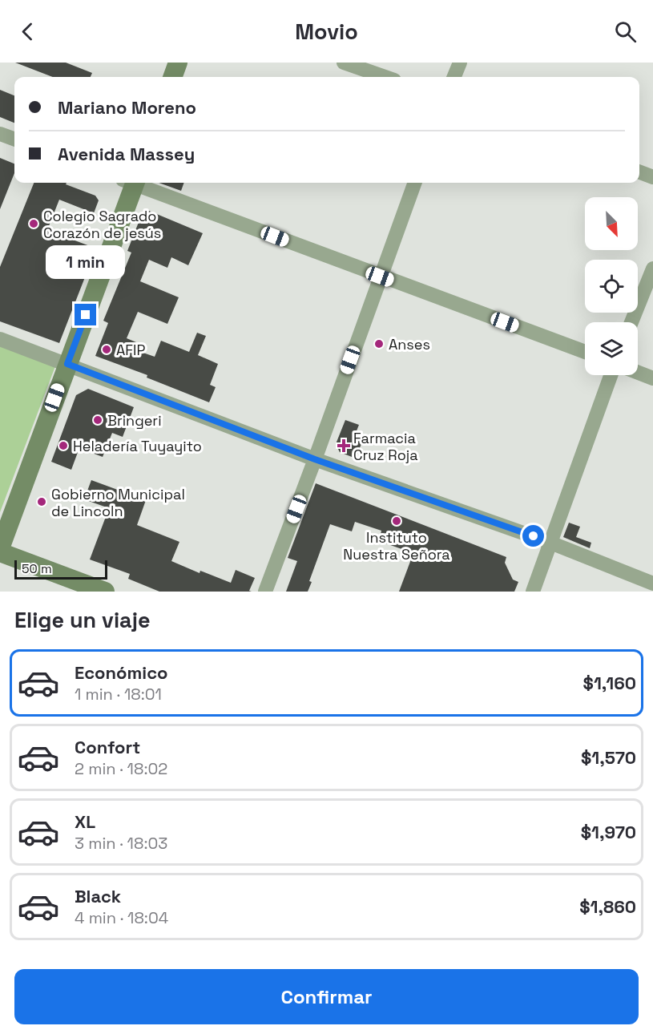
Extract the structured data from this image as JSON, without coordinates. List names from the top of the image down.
{
  "places": {
    "other": [
      "Colegio Sagrado Corazón de jesús",
      "Anses",
      "AFIP",
      "Bringeri",
      "Heladería Tuyayito",
      "Gobierno Municipal de Lincoln",
      "Instituto Nuestra Señora"
    ],
    "health": ["Farmacia Cruz Roja"]
  },
  "scale_bar": "50 m",
  "north": "bottom right",
  "page": {
    "header": "Movio",
    "banner": ["Mariano Moreno", "Avenida Massey"],
    "bubble": "1 min",
    "scale": "50 m",
    "heading": "Elige un viaje",
    "list": [
      {
        "name": "Económico",
        "note": "1 min · 18:01",
        "value": "$1,160"
      },
      {
        "name": "Confort",
        "note": "2 min · 18:02",
        "value": "$1,570"
      },
      {
        "name": "XL",
        "note": "3 min · 18:03",
        "value": "$1,970"
      },
      {
        "name": "Black",
        "note": "4 min · 18:04",
        "value": "$1,860"
      }
    ],
    "buttons": "Confirmar"
  }
}
